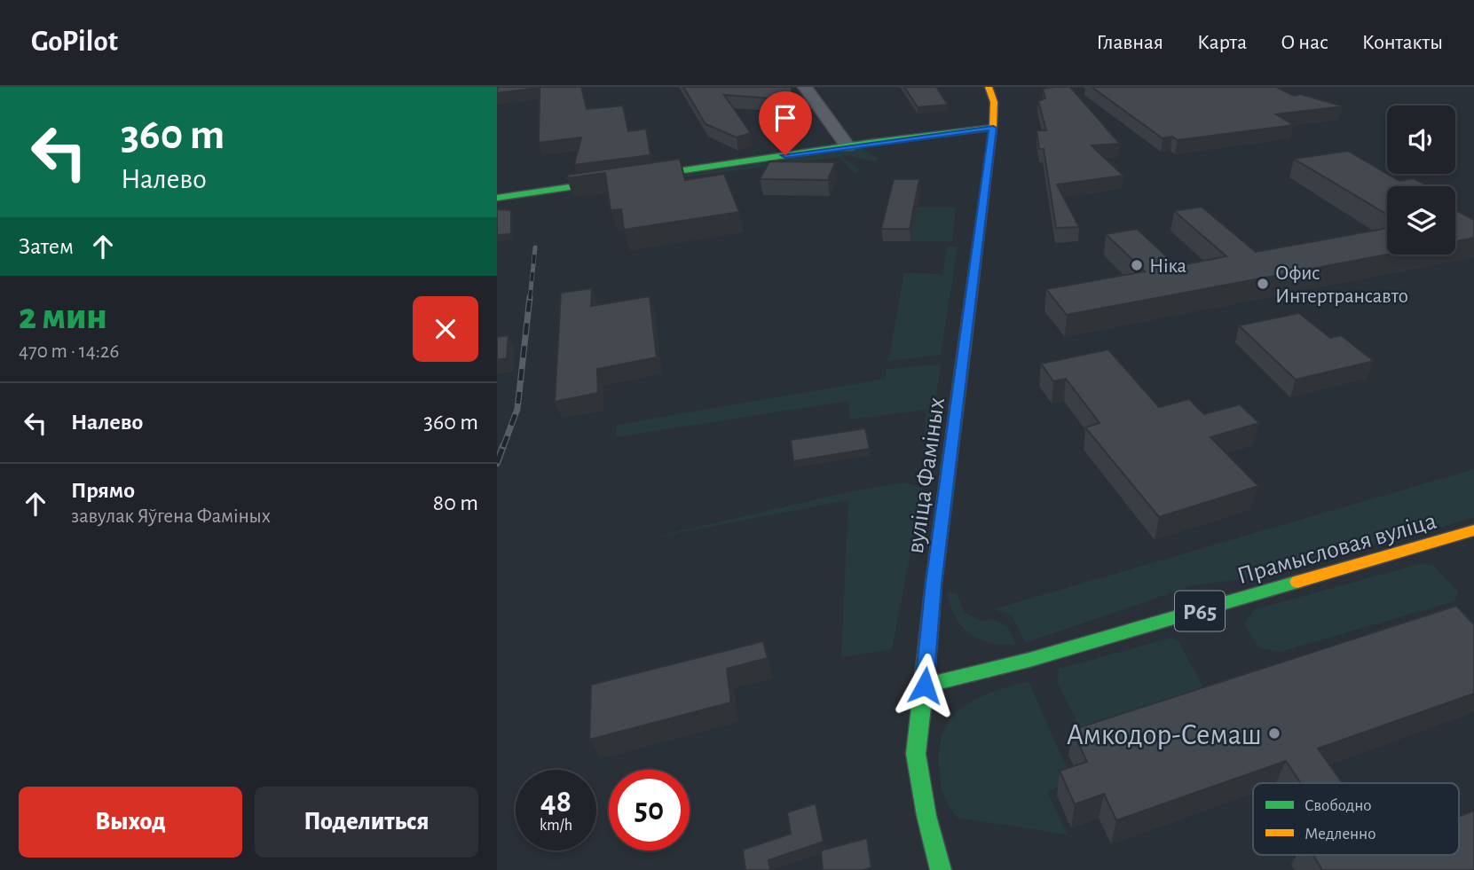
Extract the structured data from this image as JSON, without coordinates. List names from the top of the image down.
{
  "streets": {
    "main road": ["вуліца Фаміных", "Прамысловая вуліца", "Р65"]
  },
  "crossings": [
    ["вуліца Фаміных", "Прамысловая вуліца"]
  ],
  "places": ["Ніка", "Офис Интертрансавто", "Амкодор-Семаш"],
  "legend": ["Свободно", "Медленно"],
  "page": {
    "header": "GoPilot",
    "nav": [
      "Главная",
      "Карта",
      "О нас",
      "Контакты"
    ],
    "turn": ["360 m", "Налево"],
    "then": "Затем",
    "heading": ["2 мин", "470 m · 14:26"],
    "list": [
      {
        "name": "Налево",
        "value": "360 m"
      },
      {
        "name": "Прямо",
        "note": "завулак Яўгена Фаміных",
        "value": "80 m"
      }
    ],
    "speed": "48 km/h",
    "limit": "50",
    "buttons": ["Выход", "Поделиться"]
  }
}
